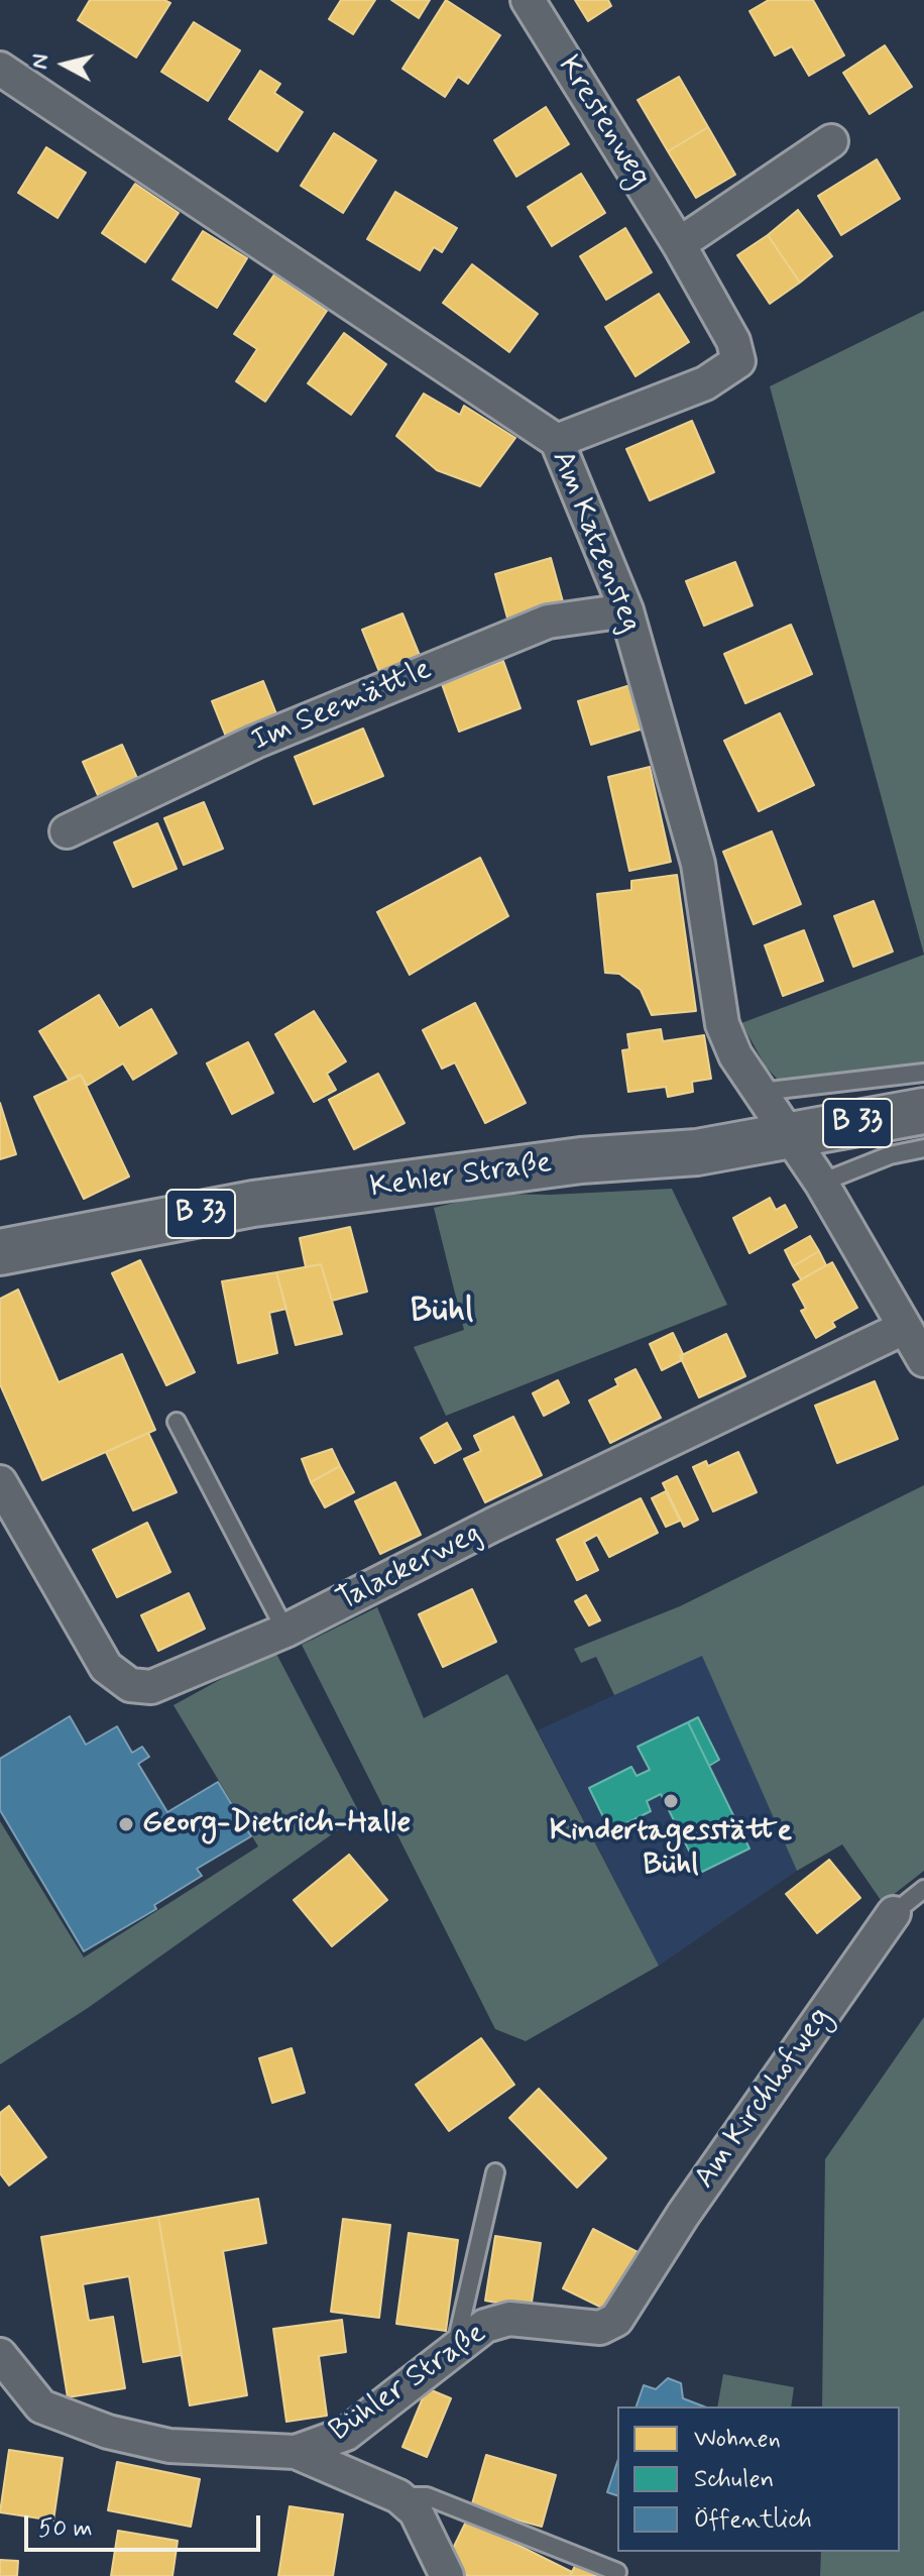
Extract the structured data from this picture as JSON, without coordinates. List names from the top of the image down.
{
  "streets": {
    "main road": ["B 33", "Kehler Straße"],
    "street": [
      "Krestenweg",
      "Am Katzensteg",
      "Im Seemättle",
      "Talackerweg",
      "Am Kirchhofweg",
      "Bühler Straße"
    ]
  },
  "crossings": [
    ["Krestenweg", "Am Katzensteg"],
    ["Am Katzensteg", "Im Seemättle"],
    ["Am Katzensteg", "Kehler Straße"],
    ["Am Kirchhofweg", "Bühler Straße"]
  ],
  "districts": ["Bühl"],
  "places": ["Kindertagesstätte Bühl", "Georg-Dietrich-Halle"],
  "legend": ["Wohnen", "Schulen", "Öffentlich"],
  "scale_bar": "50 m",
  "north": "left"
}
